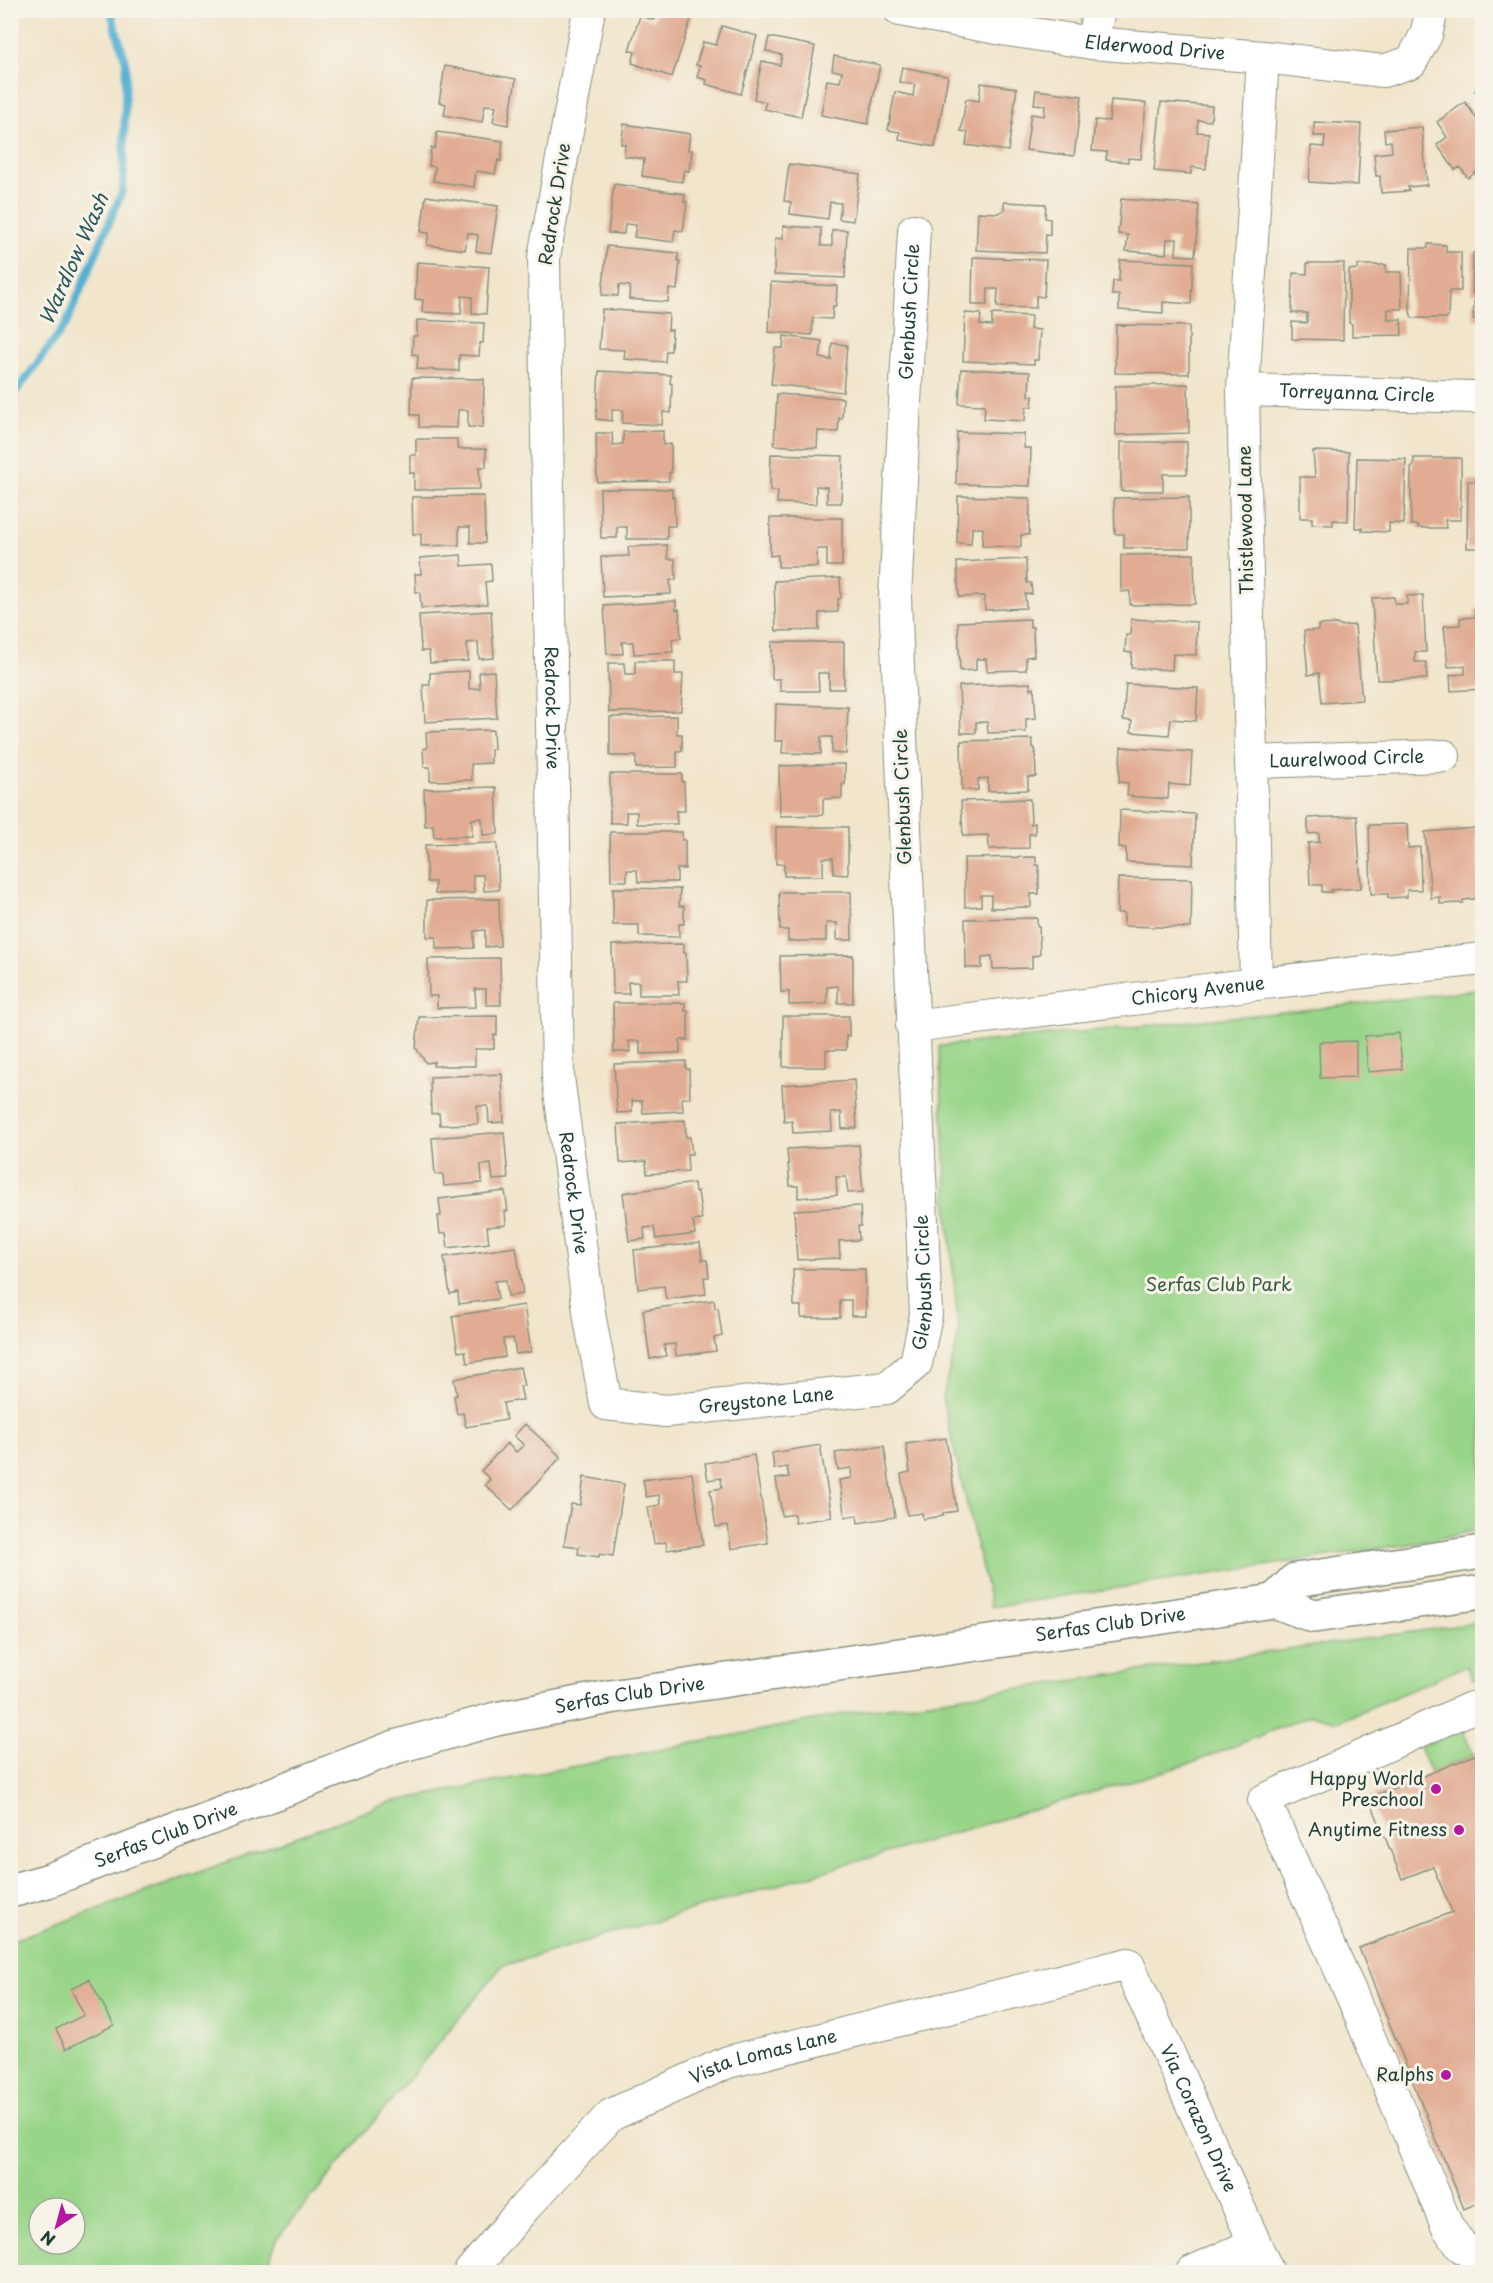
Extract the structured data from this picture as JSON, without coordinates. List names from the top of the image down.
{
  "streets": {
    "main road": ["Serfas Club Drive"],
    "street": [
      "Elderwood Drive",
      "Redrock Drive",
      "Glenbush Circle",
      "Torreyanna Circle",
      "Thistlewood Lane",
      "Laurelwood Circle",
      "Chicory Avenue",
      "Greystone Lane",
      "Vista Lomas Lane",
      "Via Corazon Drive"
    ]
  },
  "crossings": [
    ["Elderwood Drive", "Thistlewood Lane"],
    ["Redrock Drive", "Greystone Lane"],
    ["Glenbush Circle", "Chicory Avenue"],
    ["Glenbush Circle", "Greystone Lane"],
    ["Torreyanna Circle", "Thistlewood Lane"],
    ["Thistlewood Lane", "Laurelwood Circle"],
    ["Thistlewood Lane", "Chicory Avenue"],
    ["Vista Lomas Lane", "Via Corazon Drive"]
  ],
  "water": ["Wardlow Wash"],
  "parks": ["Serfas Club Park"],
  "places": ["Happy World Preschool", "Anytime Fitness", "Ralphs"],
  "north": "bottom left"
}
